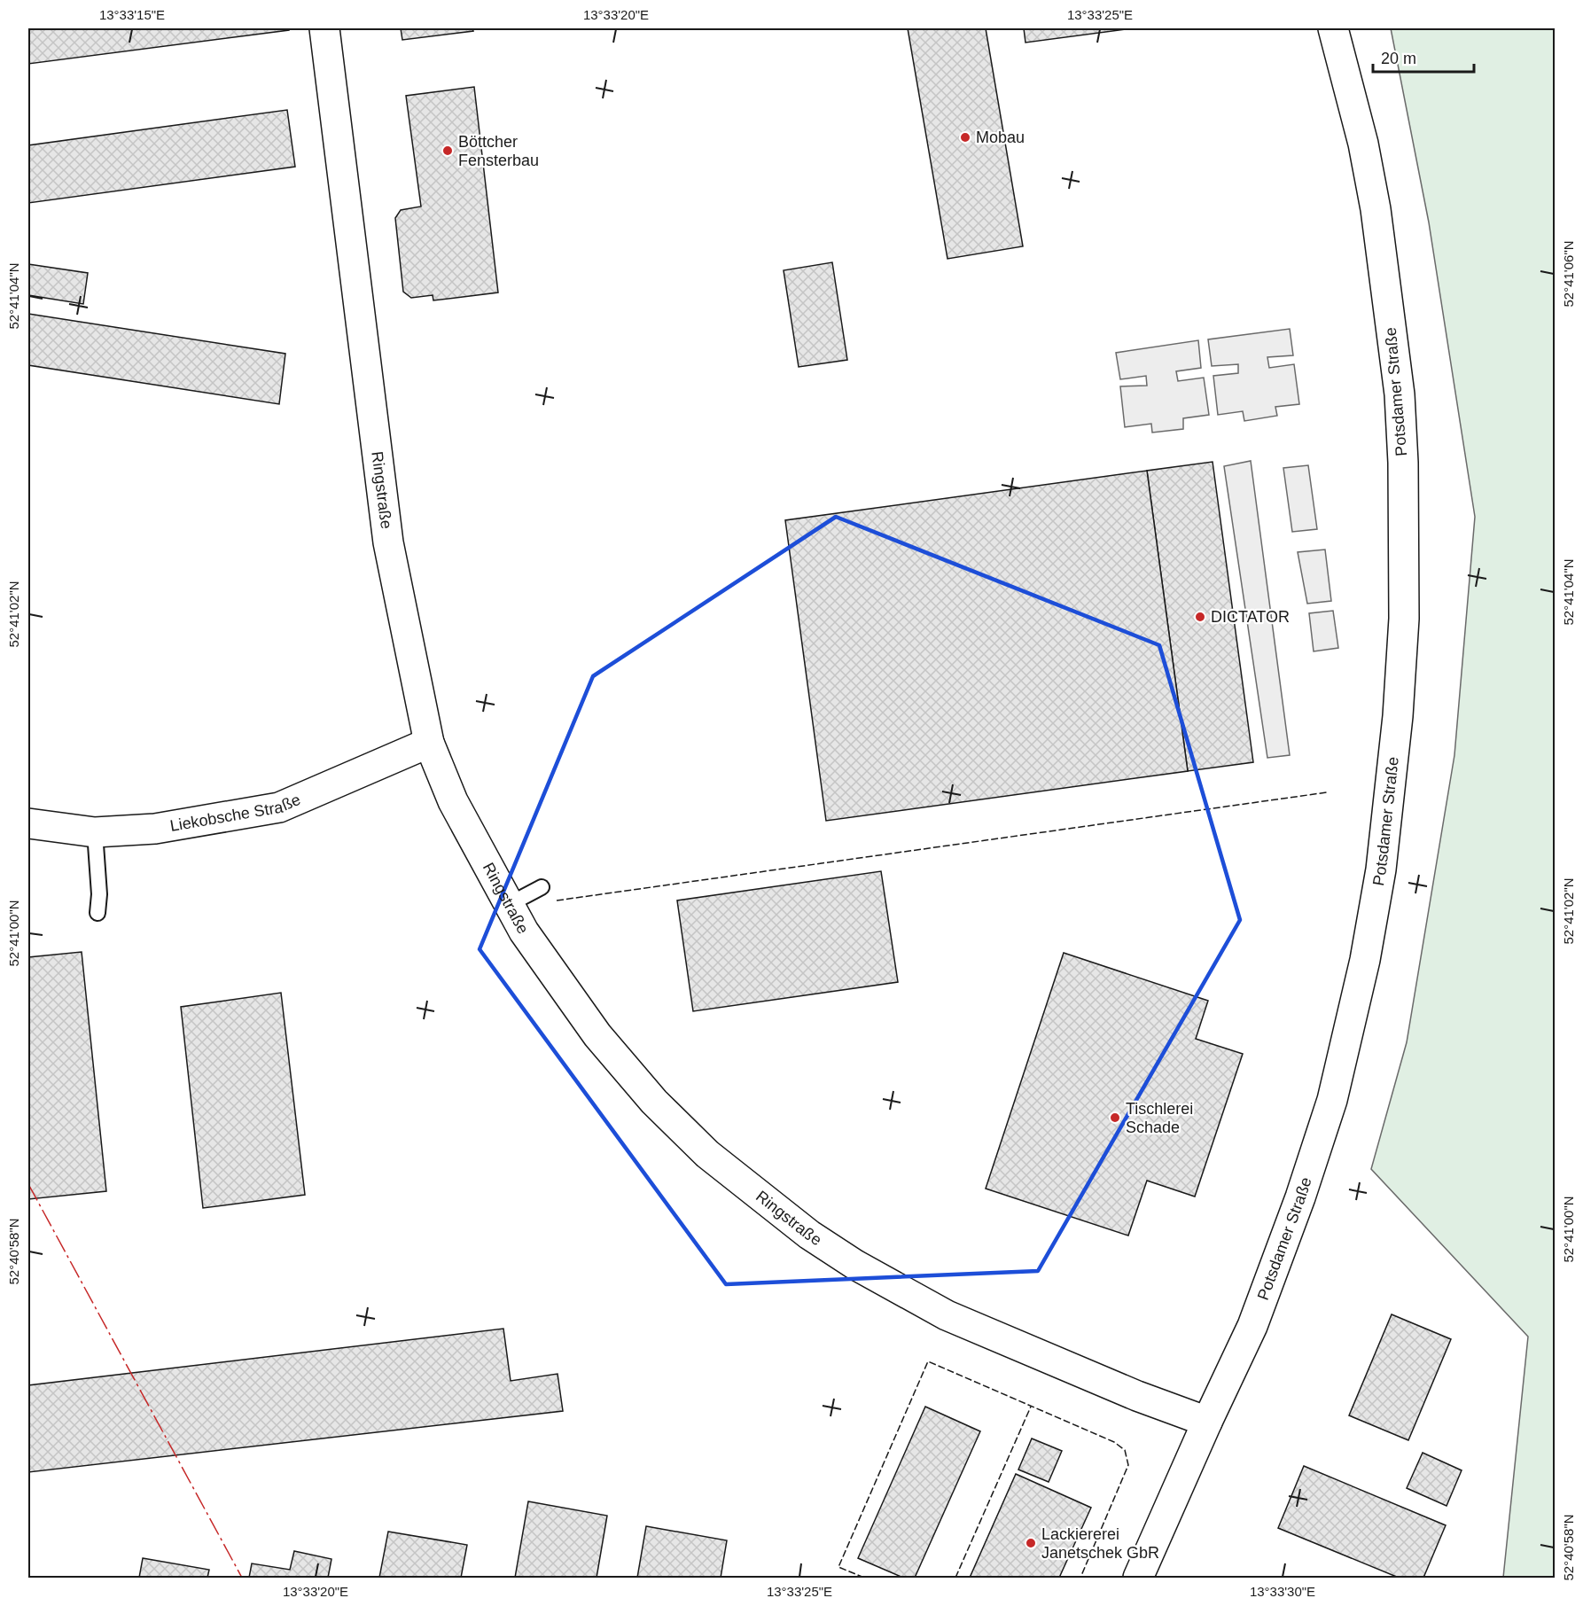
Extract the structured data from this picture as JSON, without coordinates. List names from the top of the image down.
{
  "streets": {
    "street": ["Potsdamer Straße", "Ringstraße", "Liekobsche Straße"]
  },
  "crossings": [
    ["Potsdamer Straße", "Ringstraße"],
    ["Ringstraße", "Liekobsche Straße"]
  ],
  "places": [
    "Mobau",
    "Böttcher Fensterbau",
    "DICTATOR",
    "Tischlerei Schade",
    "Lackiererei Janetschek GbR"
  ],
  "scale_bar": "20 m",
  "coordinates": [
    "13°33'15\"E",
    "13°33'20\"E",
    "13°33'25\"E",
    "52°41'06\"N",
    "52°41'04\"N",
    "52°41'02\"N",
    "52°41'00\"N",
    "52°40'58\"N",
    "13°33'30\"E"
  ]
}
